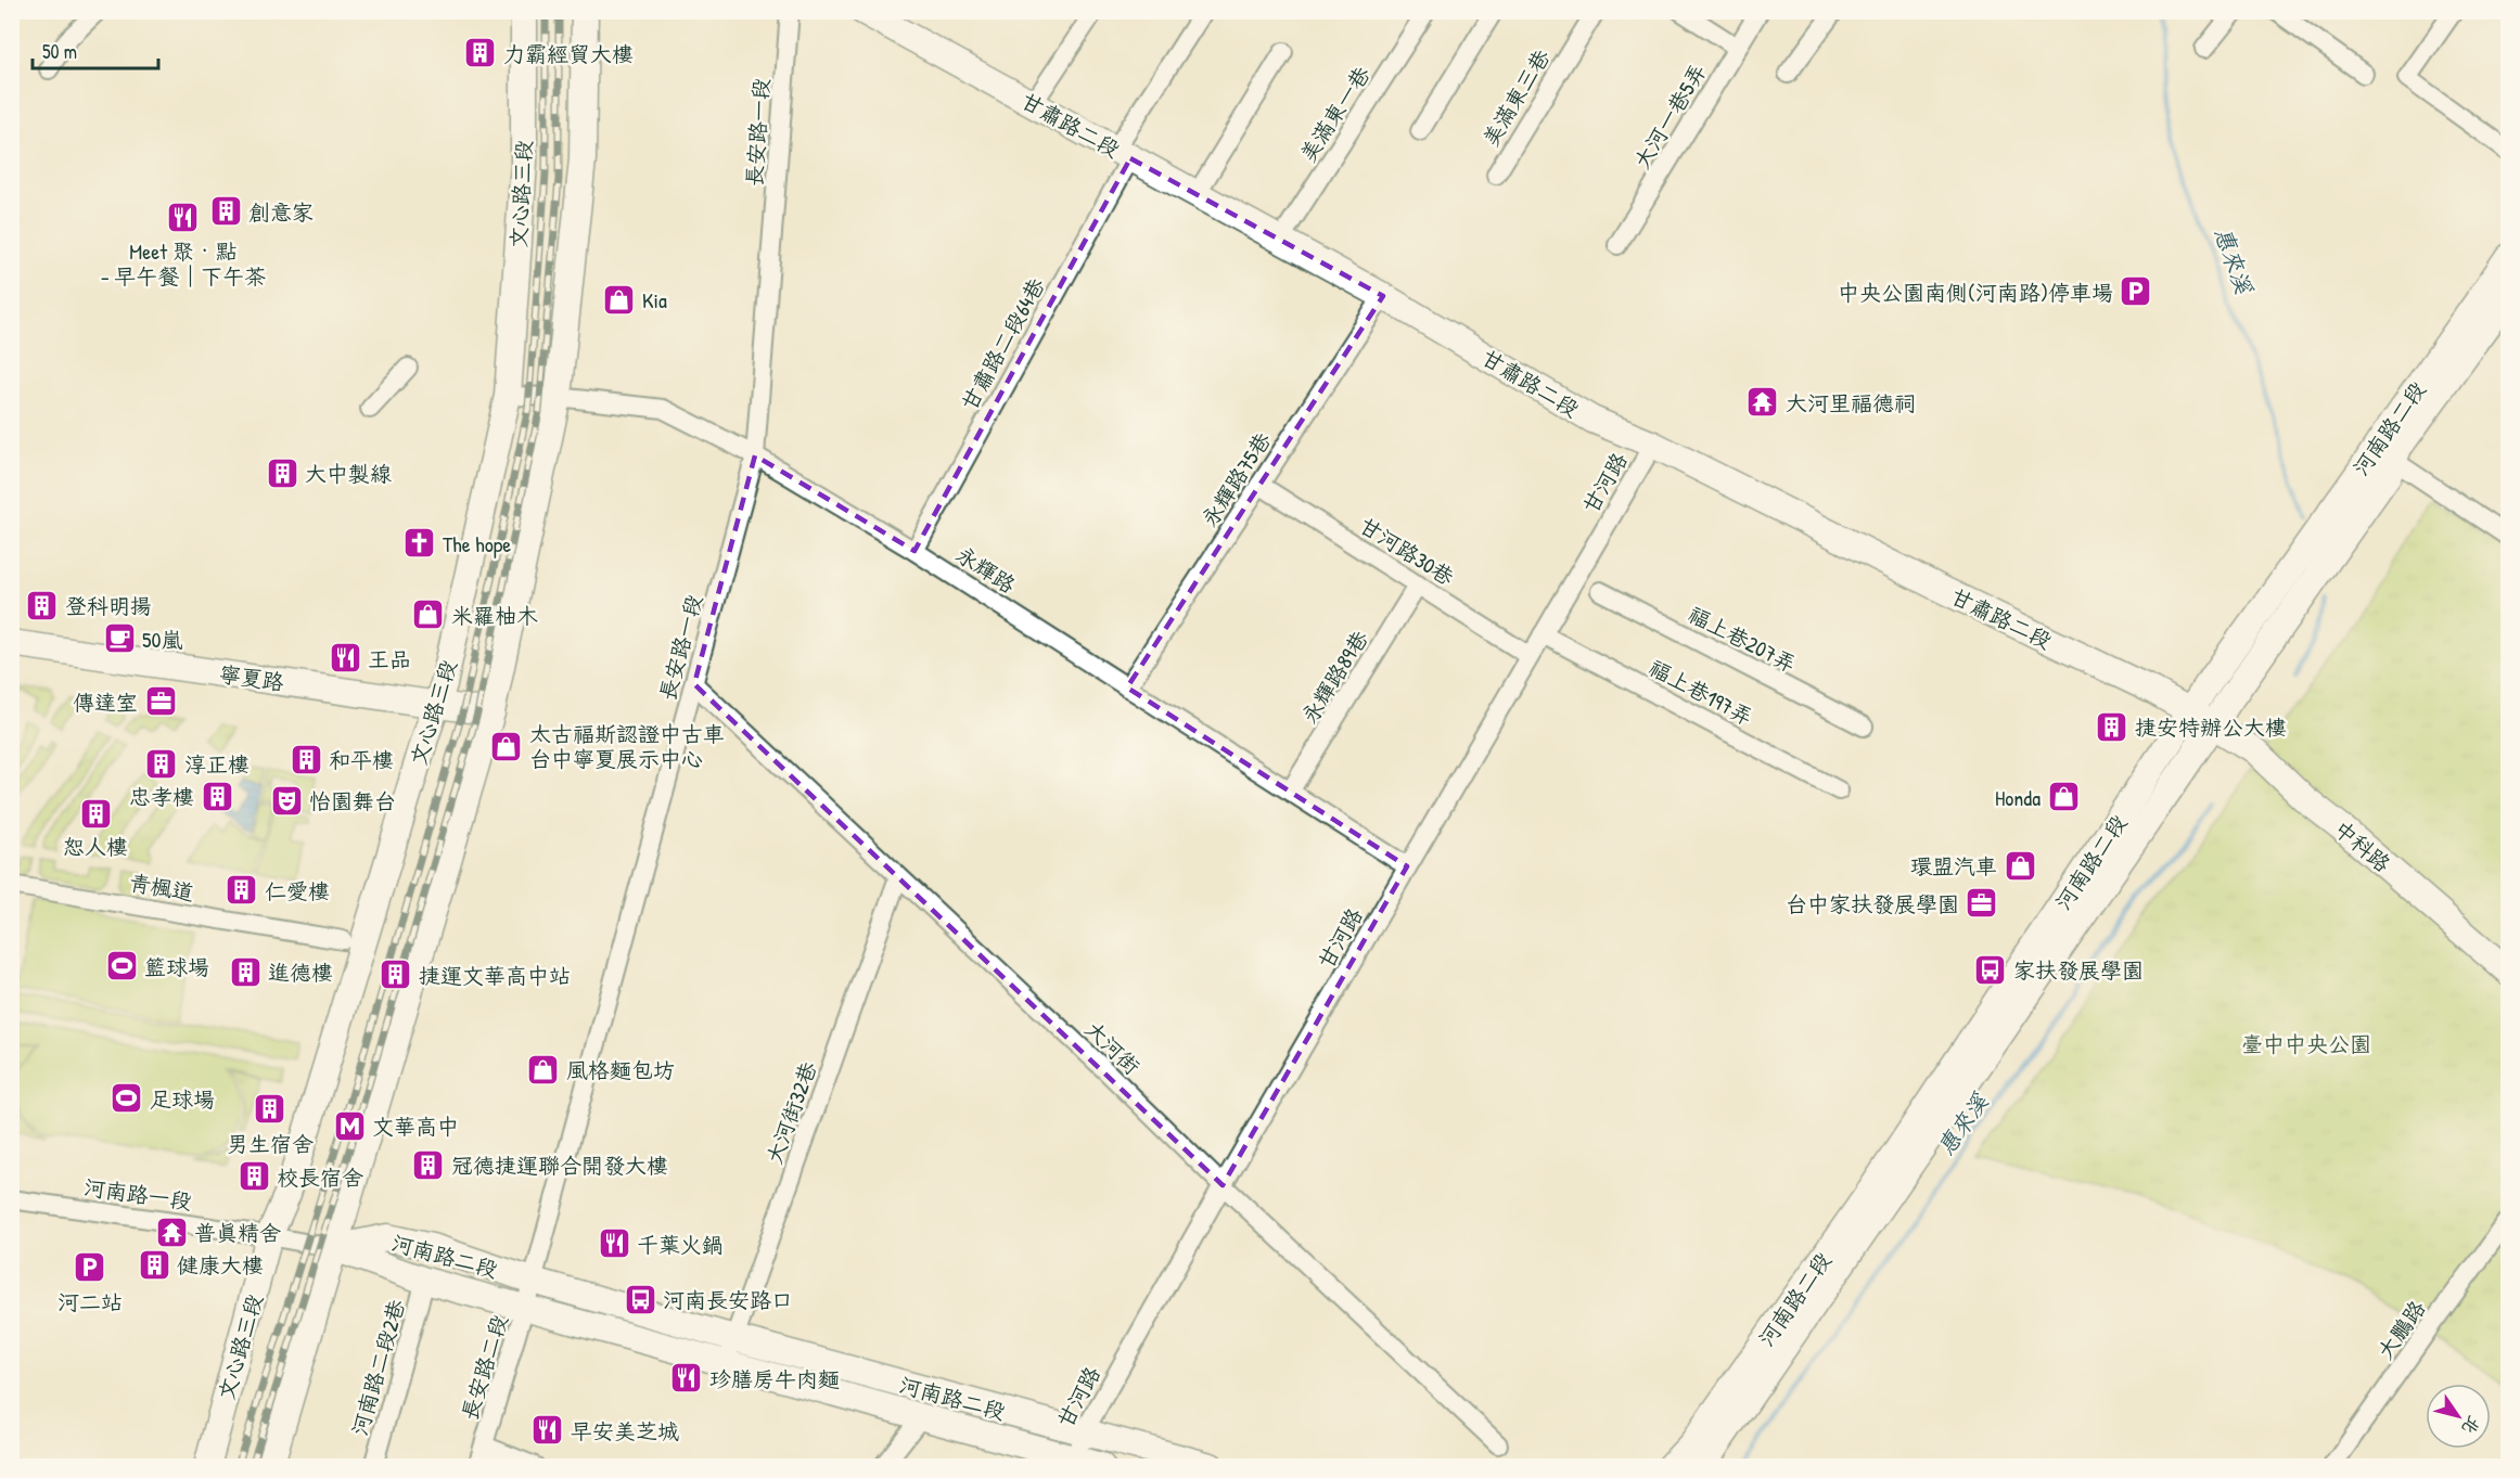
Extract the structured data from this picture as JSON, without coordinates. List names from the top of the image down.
{
  "streets": {
    "street": [
      "美滿東三巷",
      "美滿東一巷",
      "大河一巷5弄",
      "甘肅路二段",
      "長安路一段",
      "文心路三段",
      "甘肅路二段64巷",
      "河南路二段",
      "永輝路75巷",
      "甘河路",
      "甘河路30巷",
      "永輝路",
      "福上巷207弄",
      "永輝路89巷",
      "寧夏路",
      "福上巷197弄",
      "中科路",
      "青楓道",
      "大河街",
      "大河街32巷",
      "河南路一段",
      "大鵬路",
      "河南路二段2巷",
      "長安路二段"
    ]
  },
  "crossings": [
    ["美滿東一巷", "甘肅路二段"],
    ["甘肅路二段", "甘肅路二段64巷"],
    ["甘肅路二段", "河南路二段"],
    ["甘肅路二段", "永輝路75巷"],
    ["甘肅路二段", "甘河路"],
    ["甘肅路二段", "中科路"],
    ["長安路一段", "河南路二段"],
    ["長安路一段", "永輝路"],
    ["長安路一段", "大河街"],
    ["長安路一段", "長安路二段"],
    ["文心路三段", "永輝路"],
    ["文心路三段", "寧夏路"],
    ["文心路三段", "河南路一段"],
    ["甘肅路二段64巷", "永輝路"],
    ["河南路二段", "甘河路"],
    ["河南路二段", "中科路"],
    ["河南路二段", "大河街32巷"],
    ["河南路二段", "河南路一段"],
    ["河南路二段", "河南路二段2巷"],
    ["河南路二段", "長安路二段"],
    ["永輝路75巷", "甘河路30巷"],
    ["永輝路75巷", "永輝路"],
    ["甘河路", "甘河路30巷"],
    ["甘河路", "永輝路"],
    ["甘河路", "福上巷197弄"],
    ["甘河路", "大河街"],
    ["甘河路30巷", "永輝路89巷"],
    ["永輝路", "永輝路89巷"],
    ["大河街", "大河街32巷"]
  ],
  "water": ["惠來溪"],
  "parks": ["臺中中央公園"],
  "places": {
    "building": [
      "力霸經貿大樓",
      "創意家",
      "大中製線",
      "登科明揚",
      "捷安特辦公大樓",
      "和平樓",
      "淳正樓",
      "忠孝樓",
      "恕人樓",
      "仁愛樓",
      "進德樓",
      "捷運文華高中站",
      "男生宿舍",
      "冠德捷運聯合開發大樓",
      "校長宿舍",
      "健康大樓"
    ],
    "restaurant": [
      "Meet 聚‧點 - 早午餐｜下午茶",
      "王品",
      "千葉火鍋",
      "珍膳房牛肉麵",
      "早安美芝城"
    ],
    "parking": ["中央公園南側(河南路)停車場", "河二站"],
    "shop": [
      "Kia",
      "米羅柚木",
      "太古福斯認證中古車 台中寧夏展示中心",
      "Honda",
      "環盟汽車",
      "風格麵包坊"
    ],
    "temple": ["大河里福德祠", "普真精舍"],
    "church": ["The hope"],
    "cafe": ["50嵐"],
    "office": ["傳達室", "台中家扶發展學園"],
    "theatre": ["怡園舞台"],
    "sports": ["籃球場", "足球場"],
    "bus stop": ["家扶發展學園", "河南長安路口"],
    "metro station": ["文華高中"]
  },
  "scale_bar": "50 m",
  "north": "bottom right"
}
